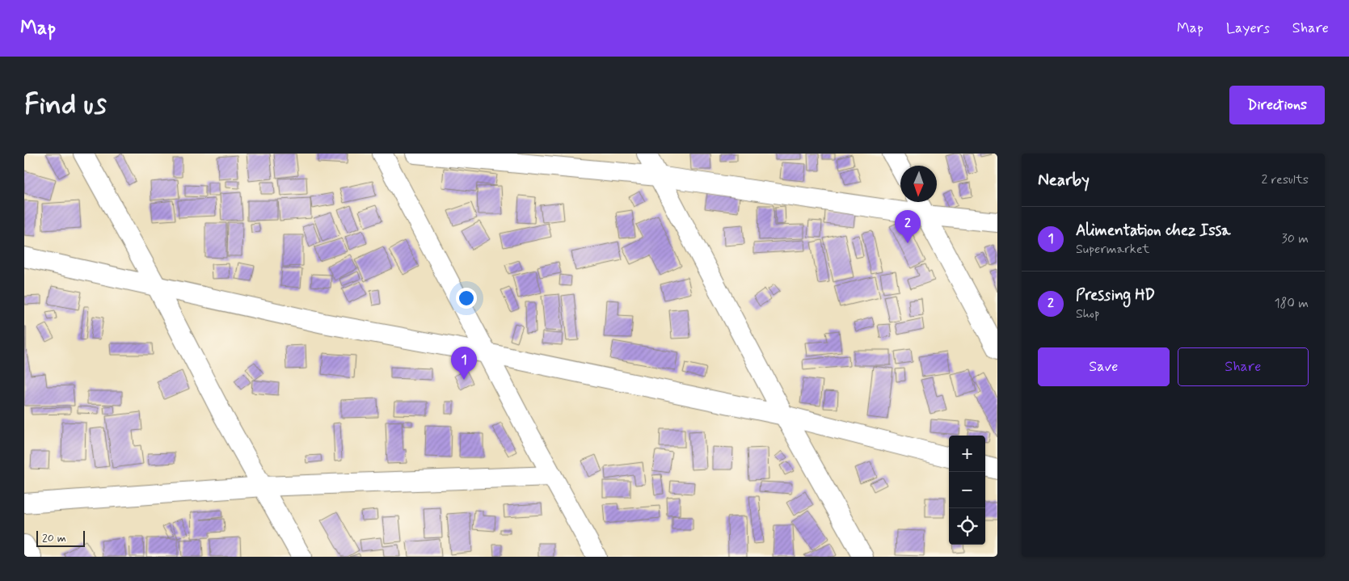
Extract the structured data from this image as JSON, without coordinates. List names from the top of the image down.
{
  "scale_bar": "20 m",
  "north": "bottom",
  "page": {
    "header": "Map",
    "nav": ["Map", "Layers", "Share"],
    "buttons": [
      "Directions",
      ["Save", "Share"]
    ],
    "title": "Find us",
    "heading": ["Nearby", "2 results"],
    "list": [
      {
        "mark": "1",
        "name": "Alimentation chez Issa",
        "note": "Supermarket",
        "value": "30 m"
      },
      {
        "mark": "2",
        "name": "Pressing HD",
        "note": "Shop",
        "value": "180 m"
      }
    ],
    "pins": ["2", "1"],
    "map_buttons": ["+", "−"],
    "scale": "20 m"
  }
}
